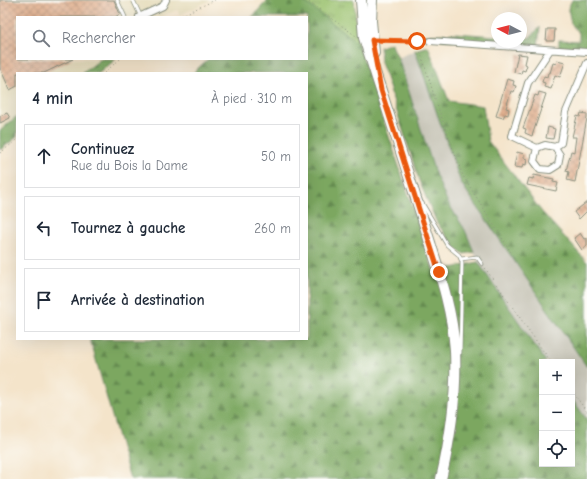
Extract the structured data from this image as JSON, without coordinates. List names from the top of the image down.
{
  "north": "left",
  "page": {
    "search": "Rechercher",
    "heading": ["4 min", "À pied · 310 m"],
    "list": [
      ["Continuez", "Rue du Bois la Dame", "50 m"],
      ["Tournez à gauche", "260 m"],
      "Arrivée à destination"
    ],
    "map_buttons": ["+", "−"]
  }
}
